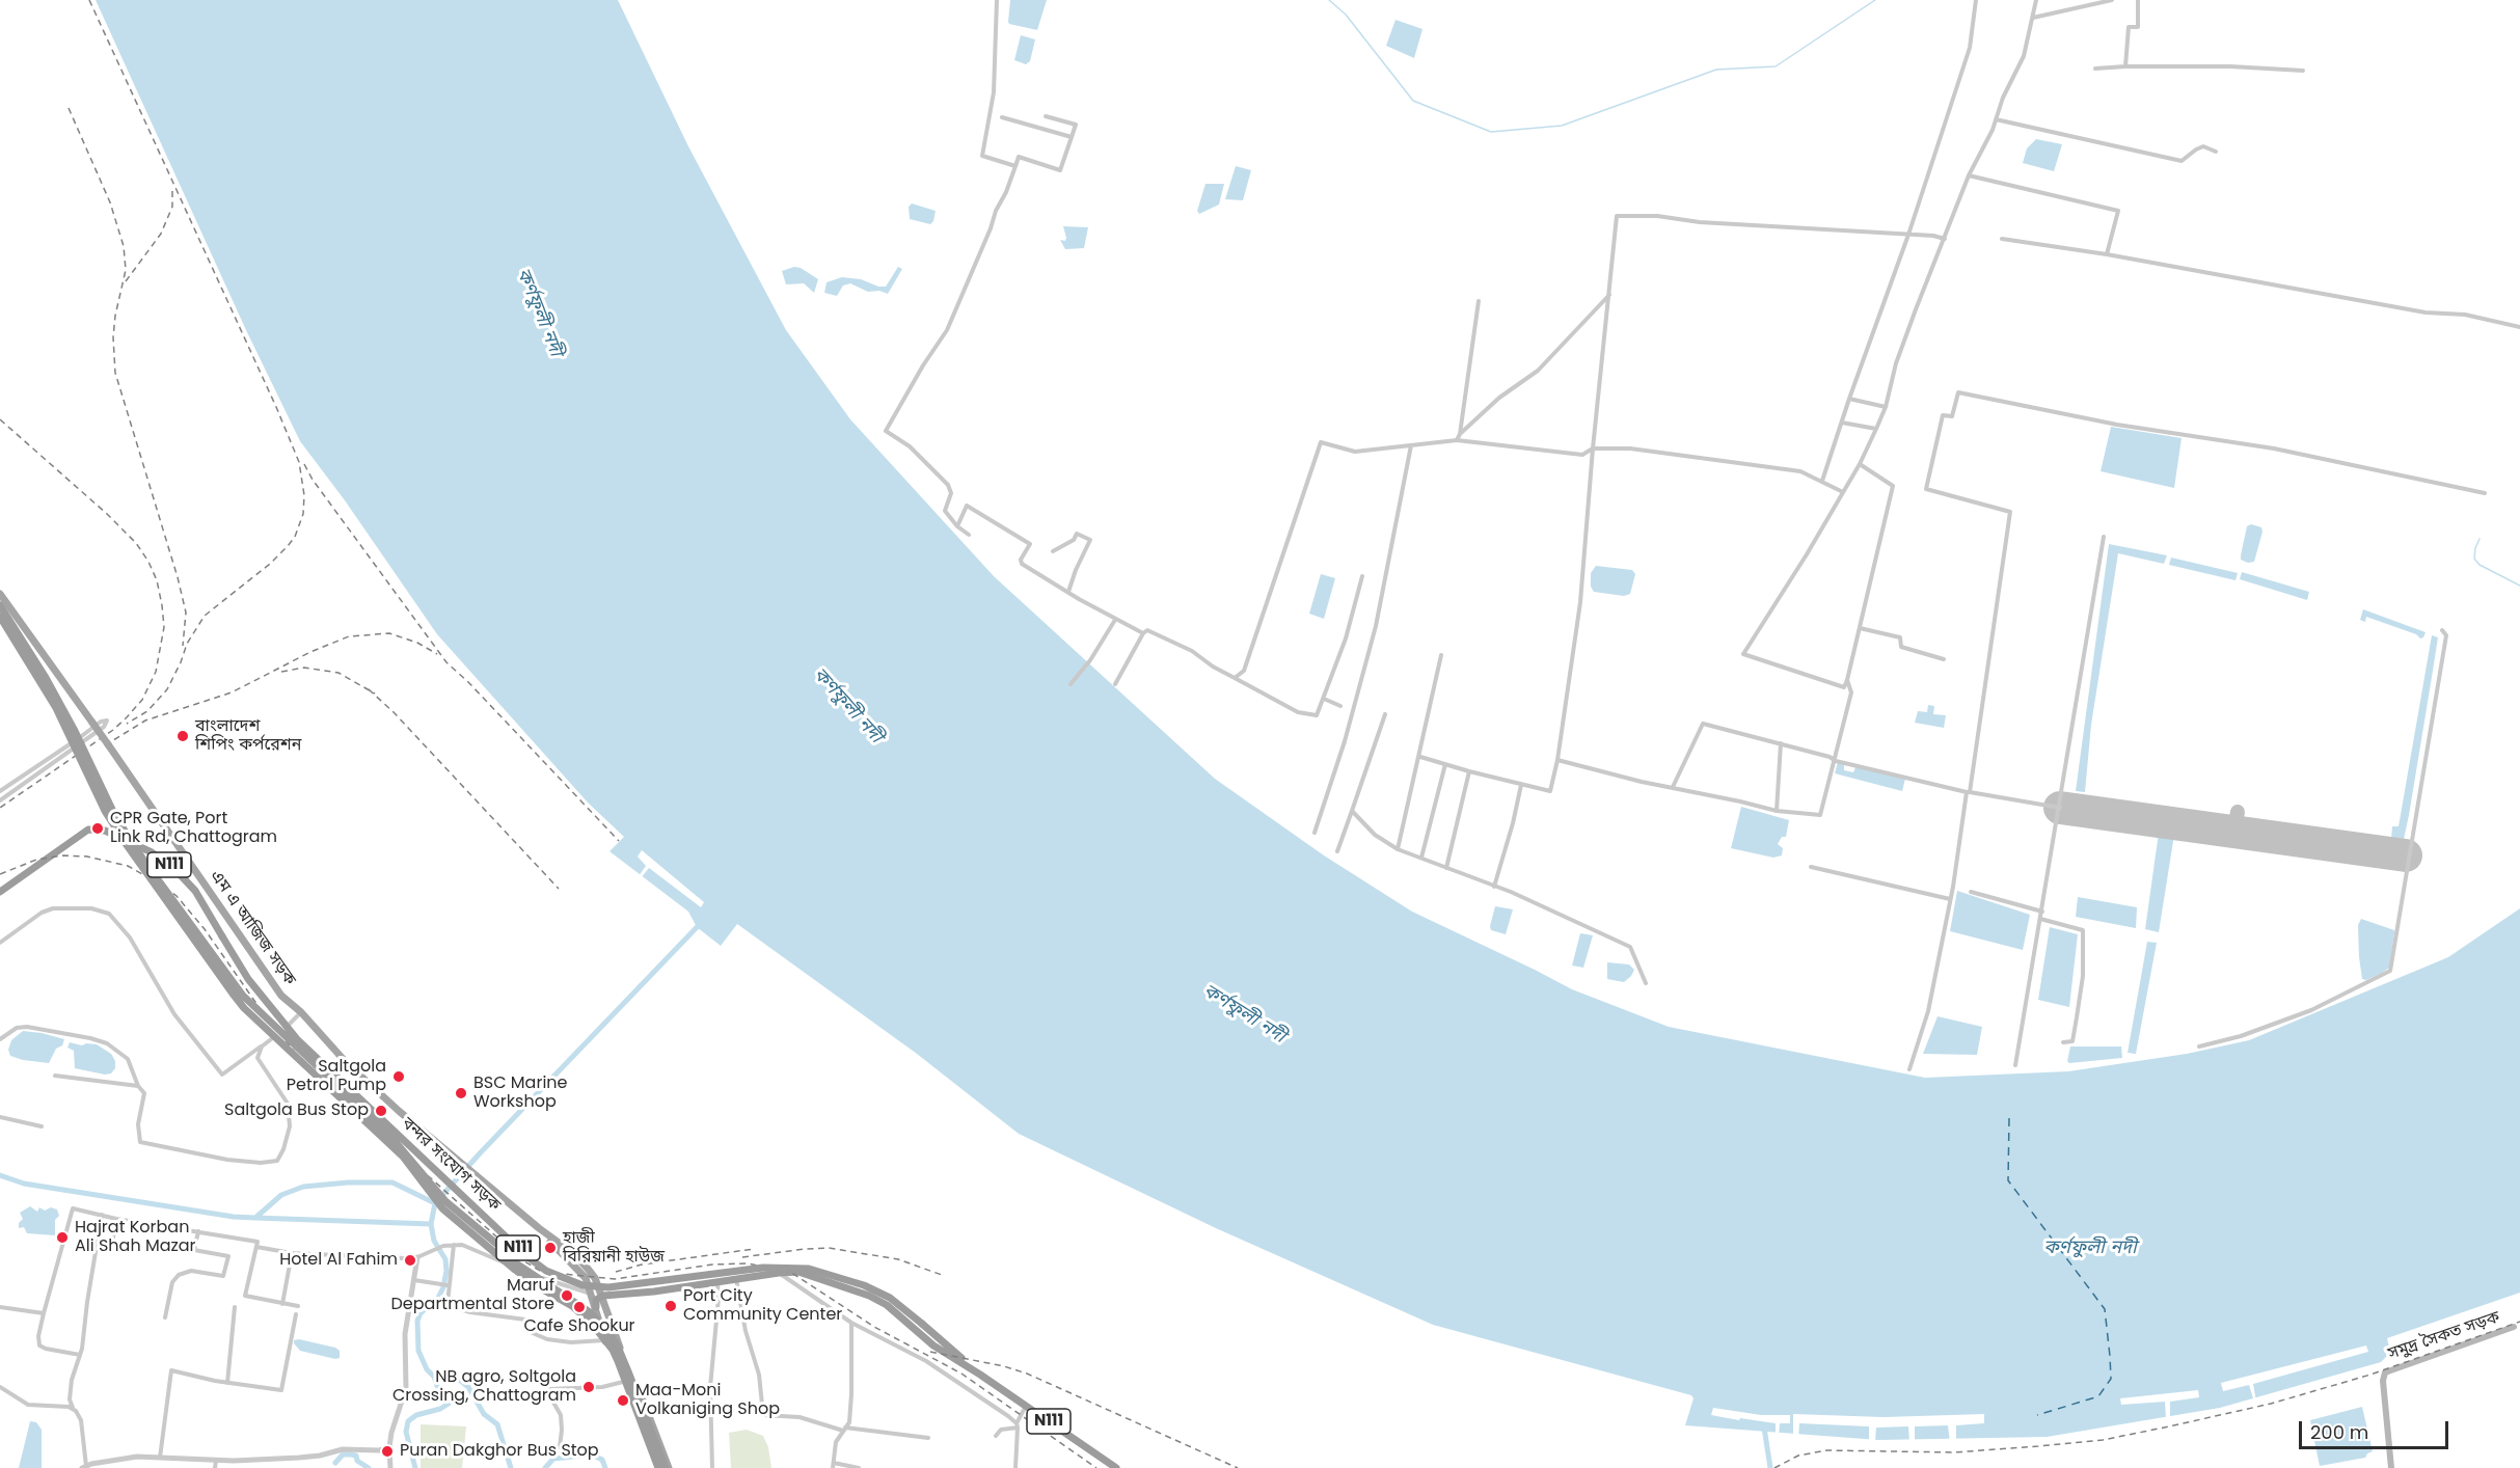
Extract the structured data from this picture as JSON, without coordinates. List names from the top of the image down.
{
  "streets": {
    "highway": ["N111", "বন্দর সংযোগ সড়ক"],
    "main road": ["এম এ আজিজ সড়ক", "সমুদ্র সৈকত সড়ক"]
  },
  "crossings": [
    ["N111", "বন্দর সংযোগ সড়ক"]
  ],
  "water": ["কর্ণফুলী নদী"],
  "places": [
    "বাংলাদেশ শিপিং কর্পরেশন",
    "CPR Gate, Port Link Rd, Chattogram",
    "Saltgola Petrol Pump",
    "BSC Marine Workshop",
    "Saltgola Bus Stop",
    "Hajrat Korban Ali Shah Mazar",
    "হাজী বিরিয়ানী হাউজ",
    "Hotel Al Fahim",
    "Maruf Departmental Store",
    "Port City Community Center",
    "Cafe Shookur",
    "NB agro, Soltgola Crossing, Chattogram",
    "Maa-Moni Volkaniging Shop",
    "Puran Dakghor Bus Stop"
  ],
  "scale_bar": "200 m"
}
